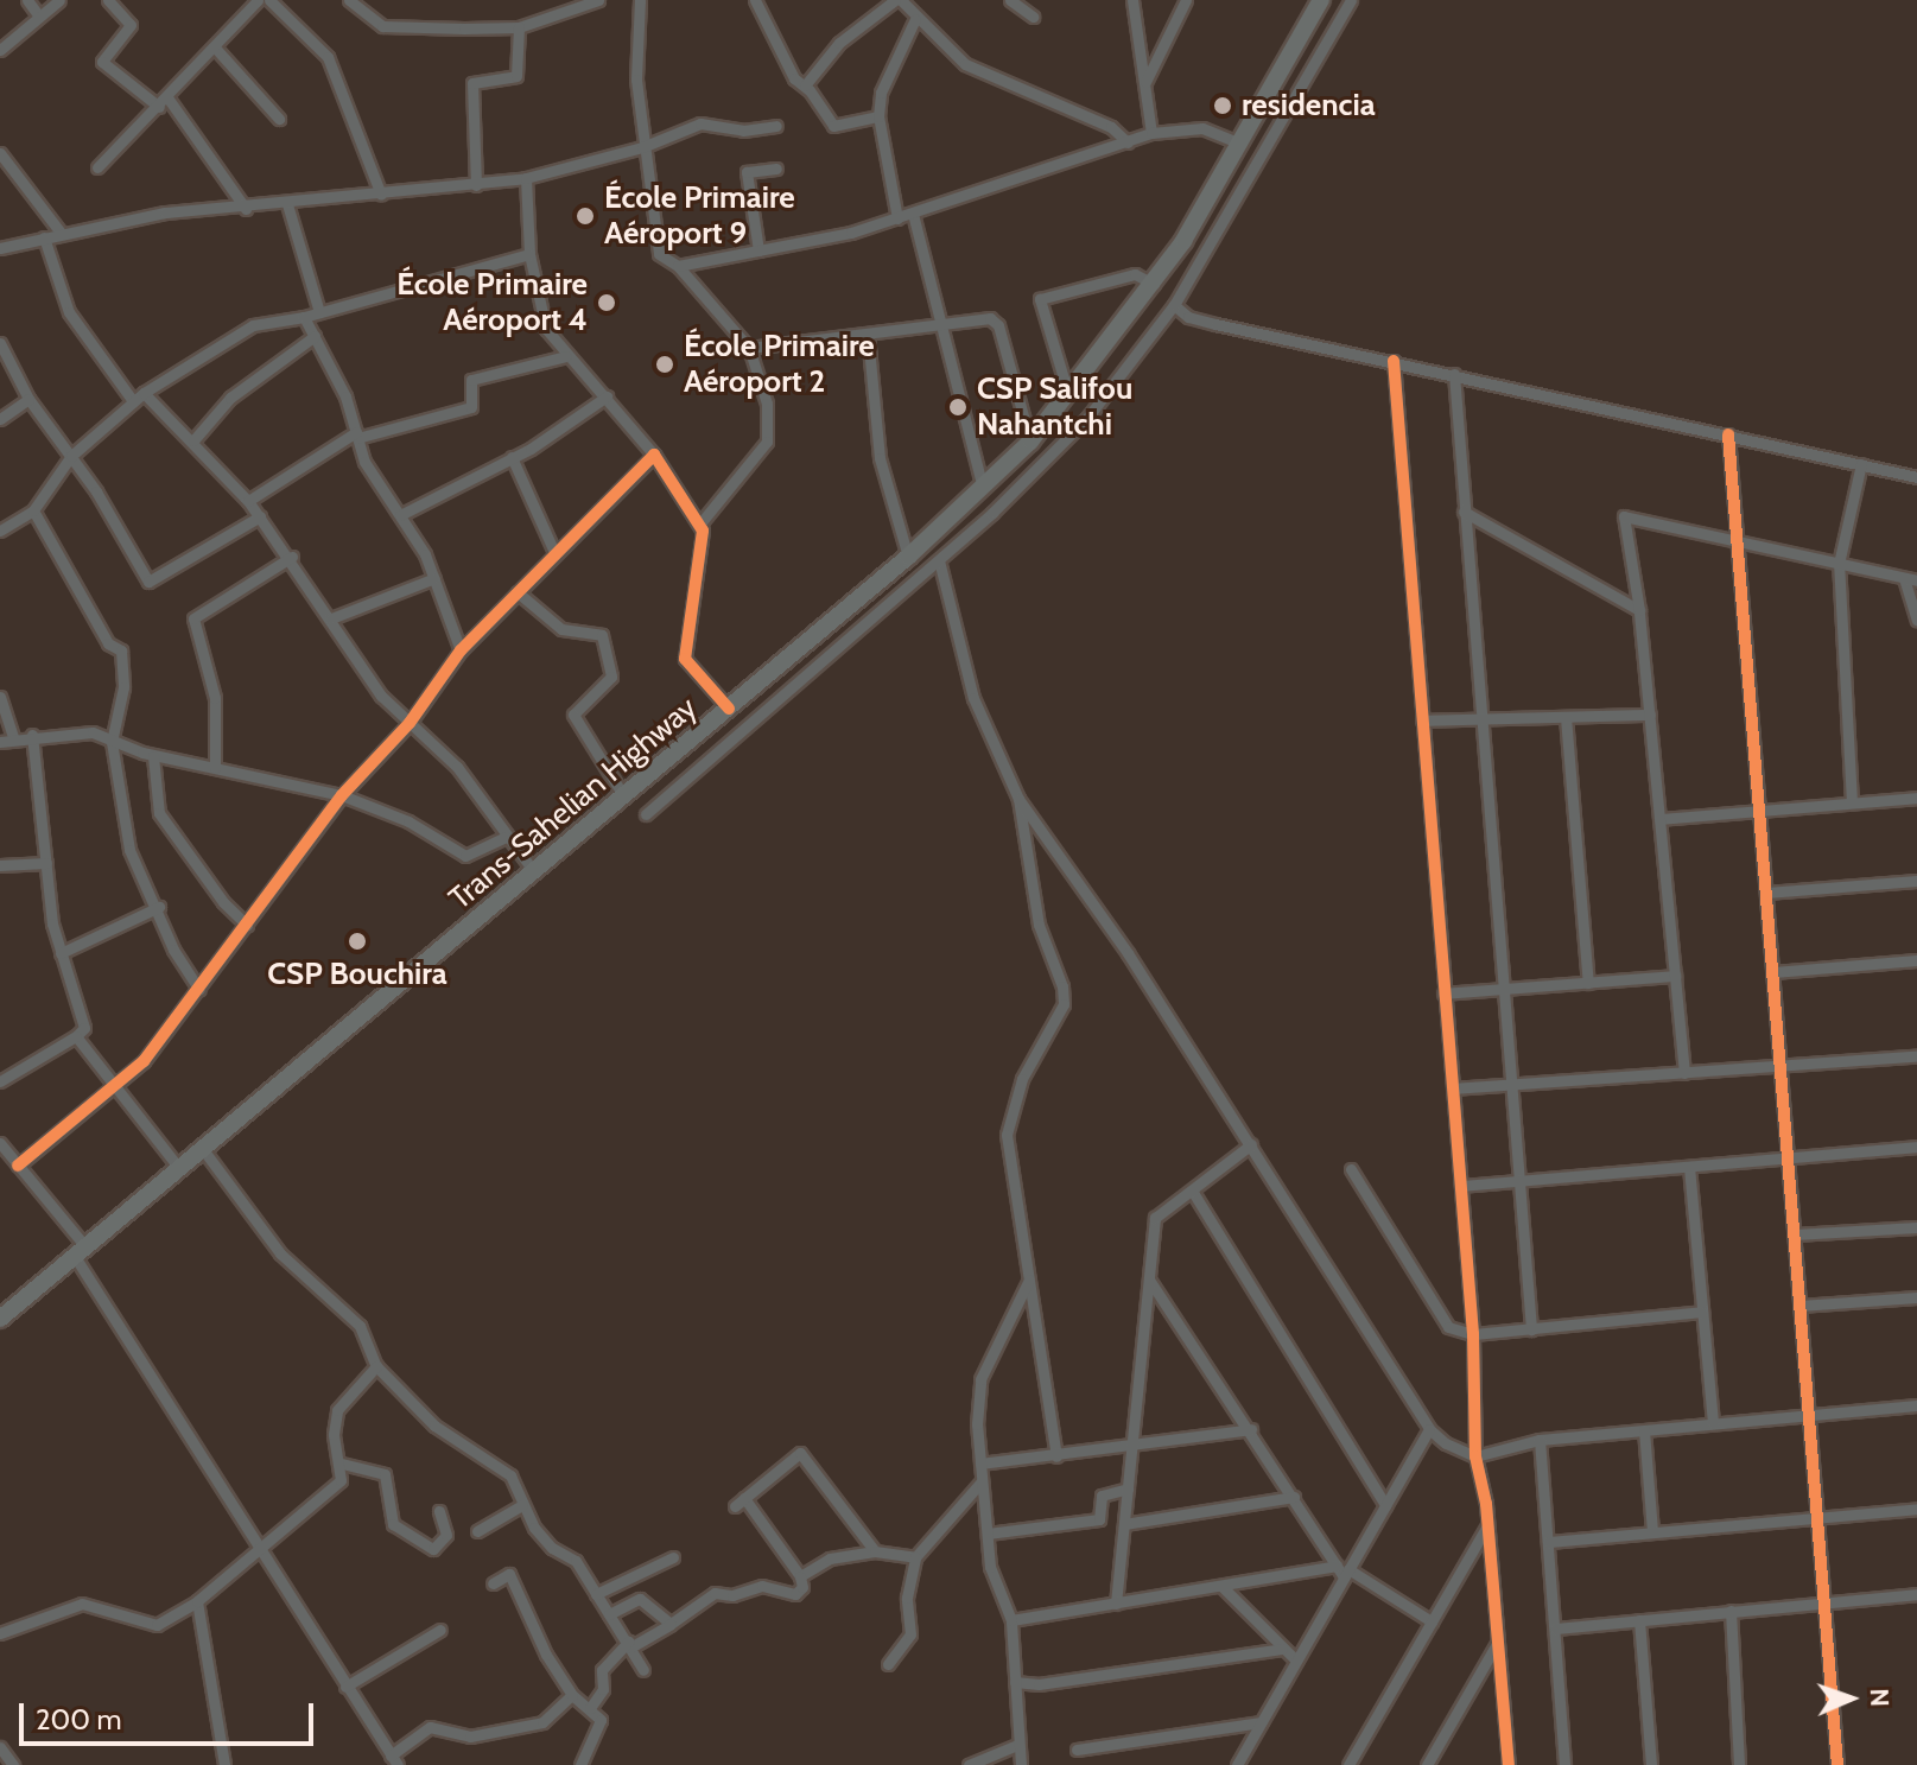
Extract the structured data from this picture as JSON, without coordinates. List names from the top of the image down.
{
  "streets": {
    "highway": ["Trans-Sahelian Highway"]
  },
  "places": [
    "residencia",
    "École Primaire Aéroport 9",
    "École Primaire Aéroport 4",
    "École Primaire Aéroport 2",
    "CSP Salifou Nahantchi",
    "CSP Bouchira"
  ],
  "scale_bar": "200 m",
  "north": "right"
}
